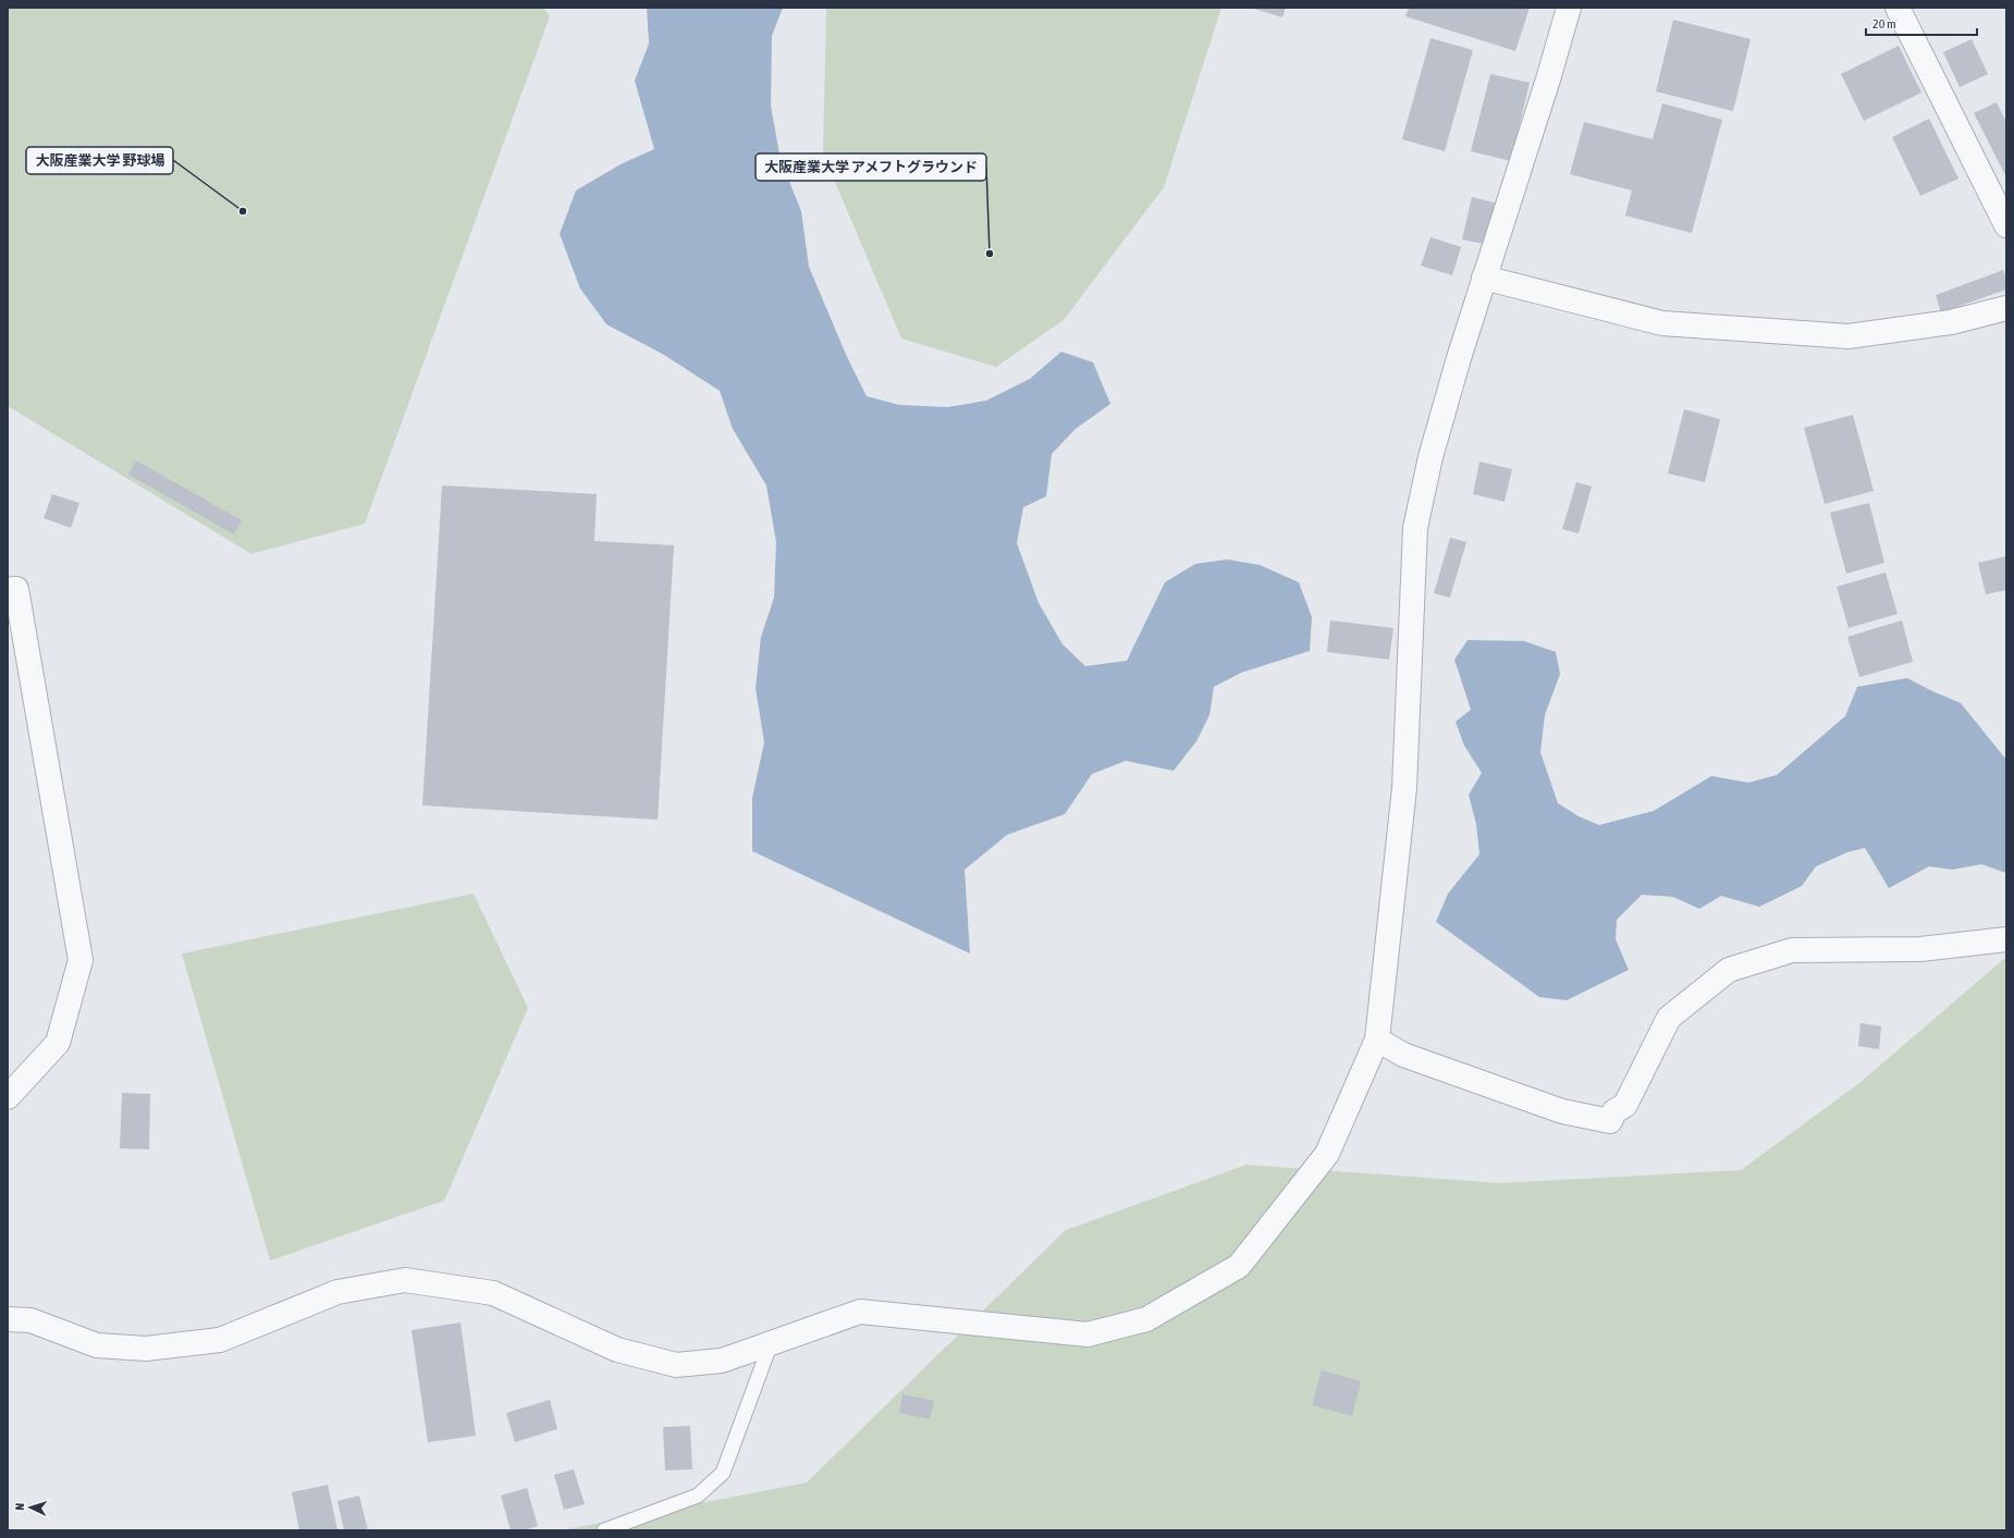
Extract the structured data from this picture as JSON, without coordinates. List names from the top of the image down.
{
  "places": ["大阪産業大学 野球場", "大阪産業大学 アメフトグラウンド"],
  "scale_bar": "20 m",
  "north": "left"
}
